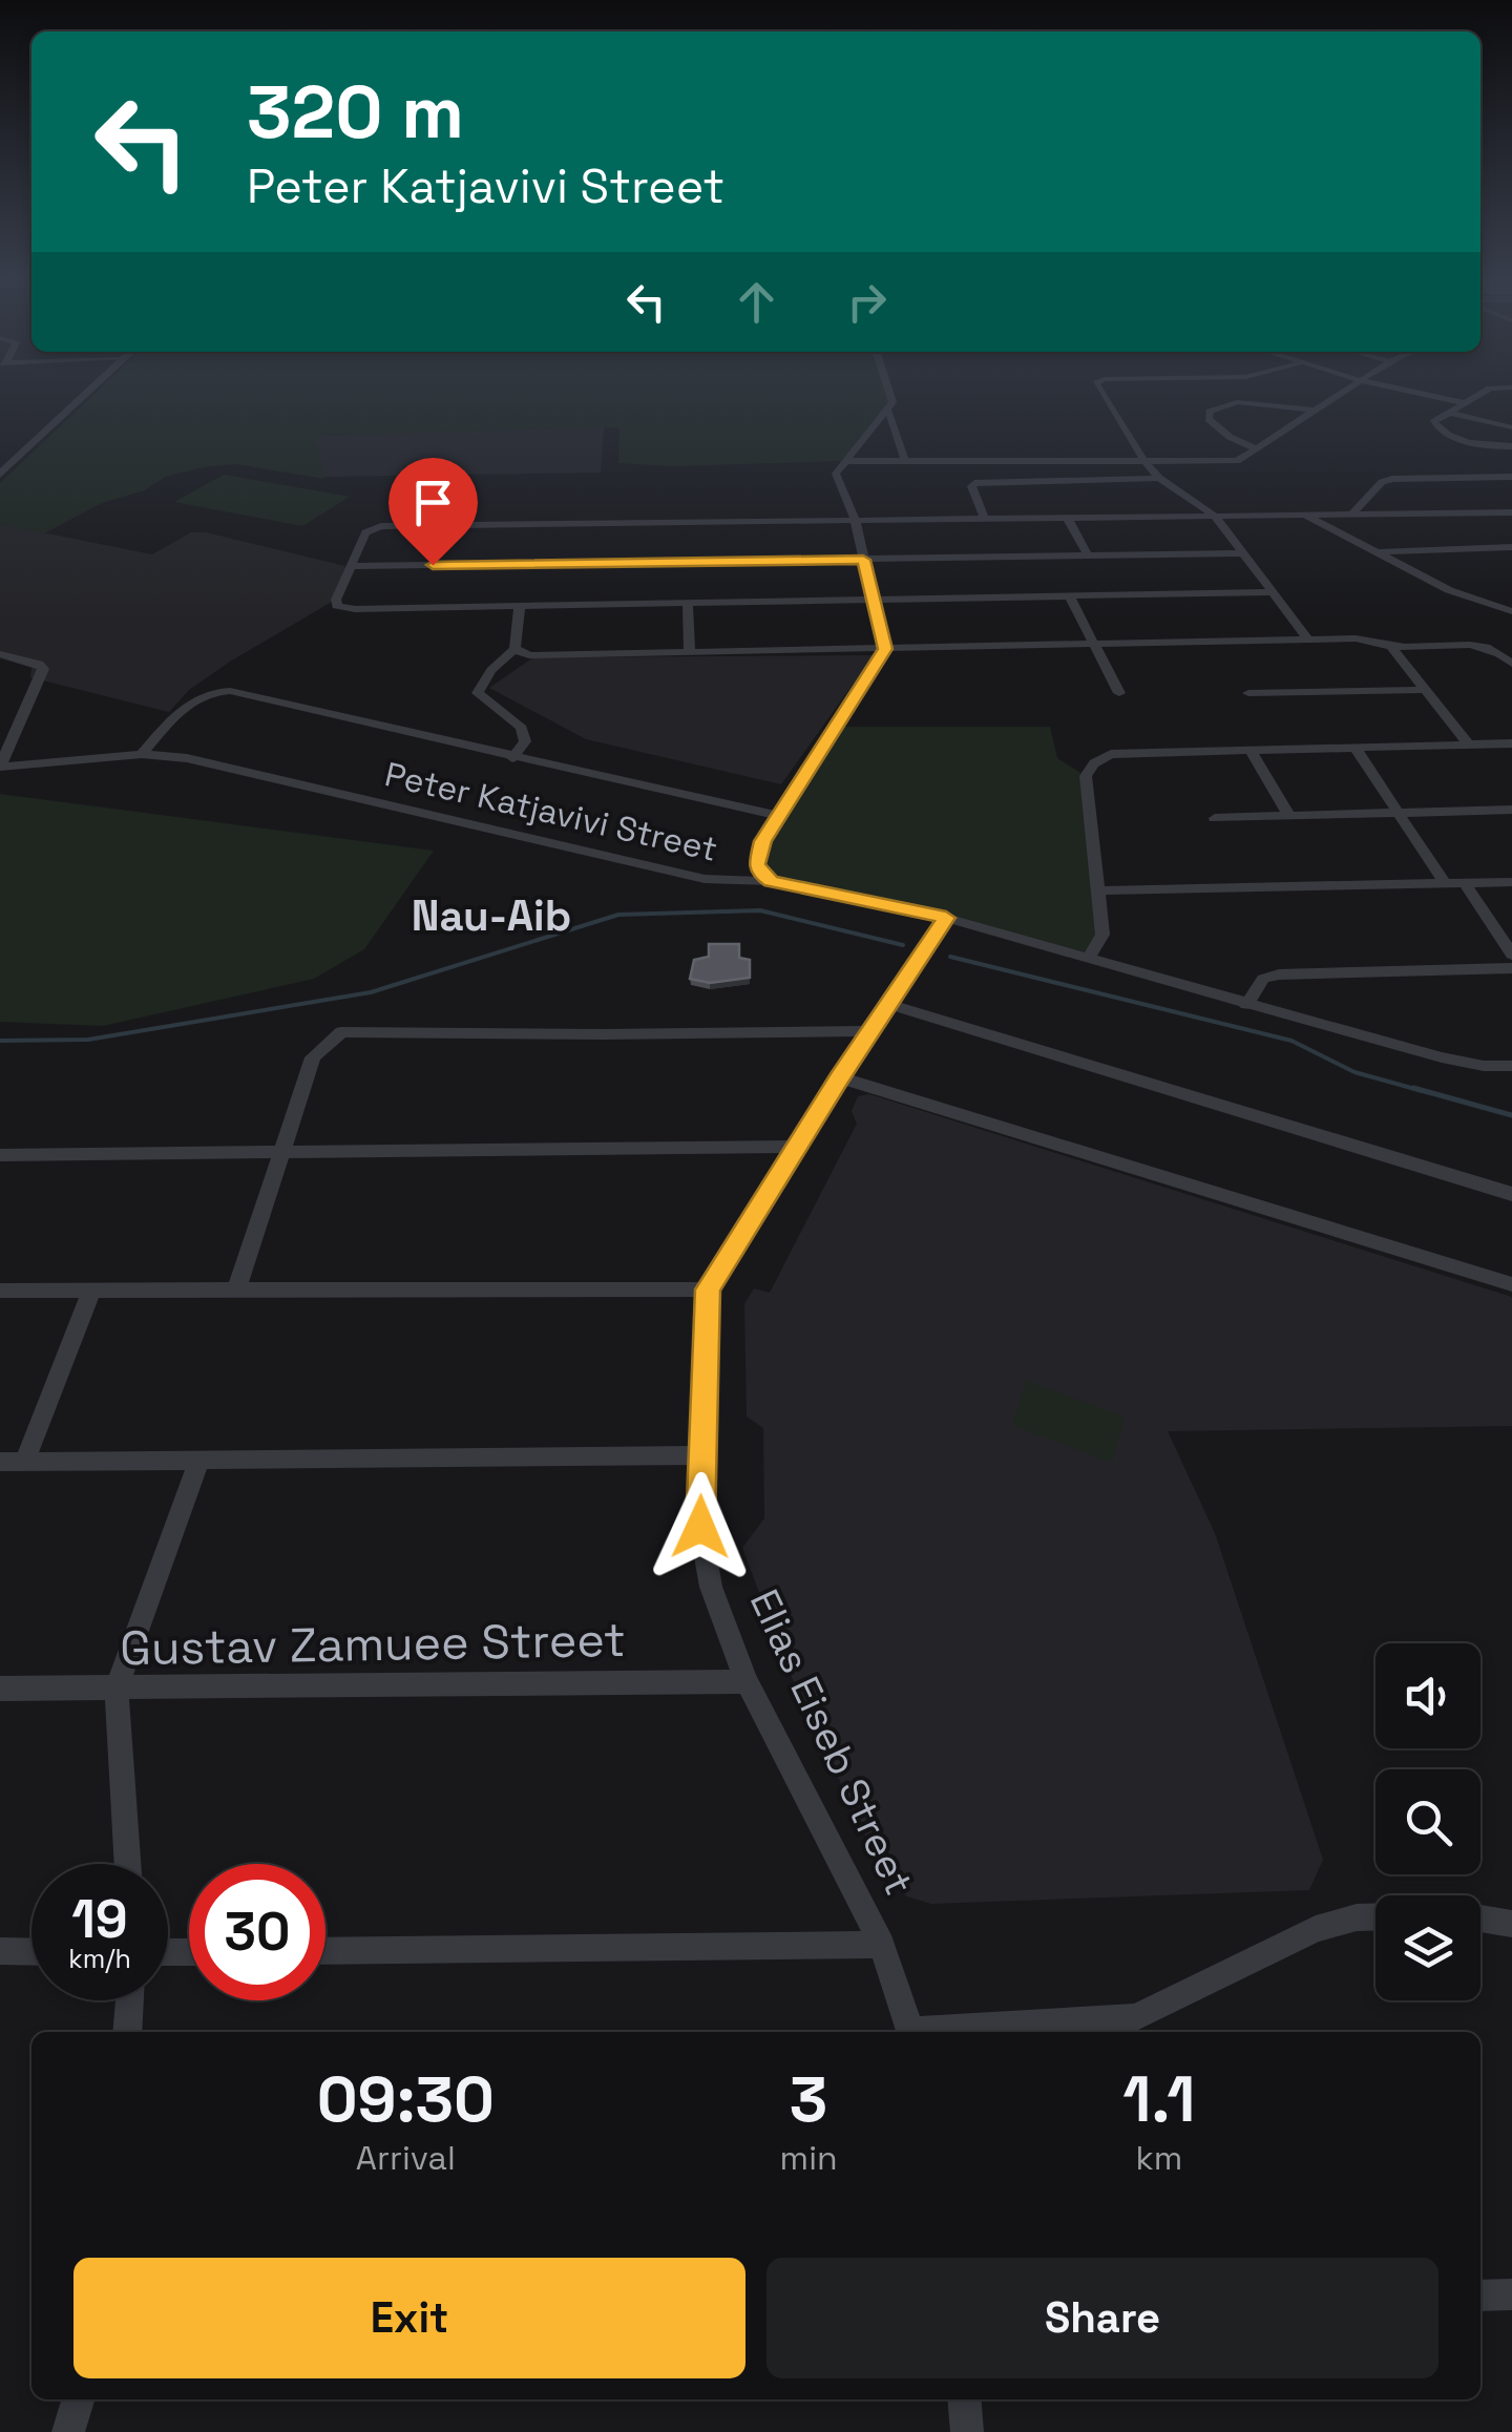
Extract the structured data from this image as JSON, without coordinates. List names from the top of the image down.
{
  "streets": {
    "street": ["Peter Katjavivi Street", "Gustav Zamuee Street", "Elias Eiseb Street"]
  },
  "crossings": [
    ["Peter Katjavivi Street", "Elias Eiseb Street"],
    ["Gustav Zamuee Street", "Elias Eiseb Street"]
  ],
  "districts": ["Nau-Aib"],
  "page": {
    "turn": ["320 m", "Peter Katjavivi Street"],
    "speed": "19 km/h",
    "limit": "30",
    "eta": [
      "09:30",
      "Arrival",
      "3",
      "min",
      "1.1",
      "km"
    ],
    "buttons": ["Exit", "Share"]
  }
}
